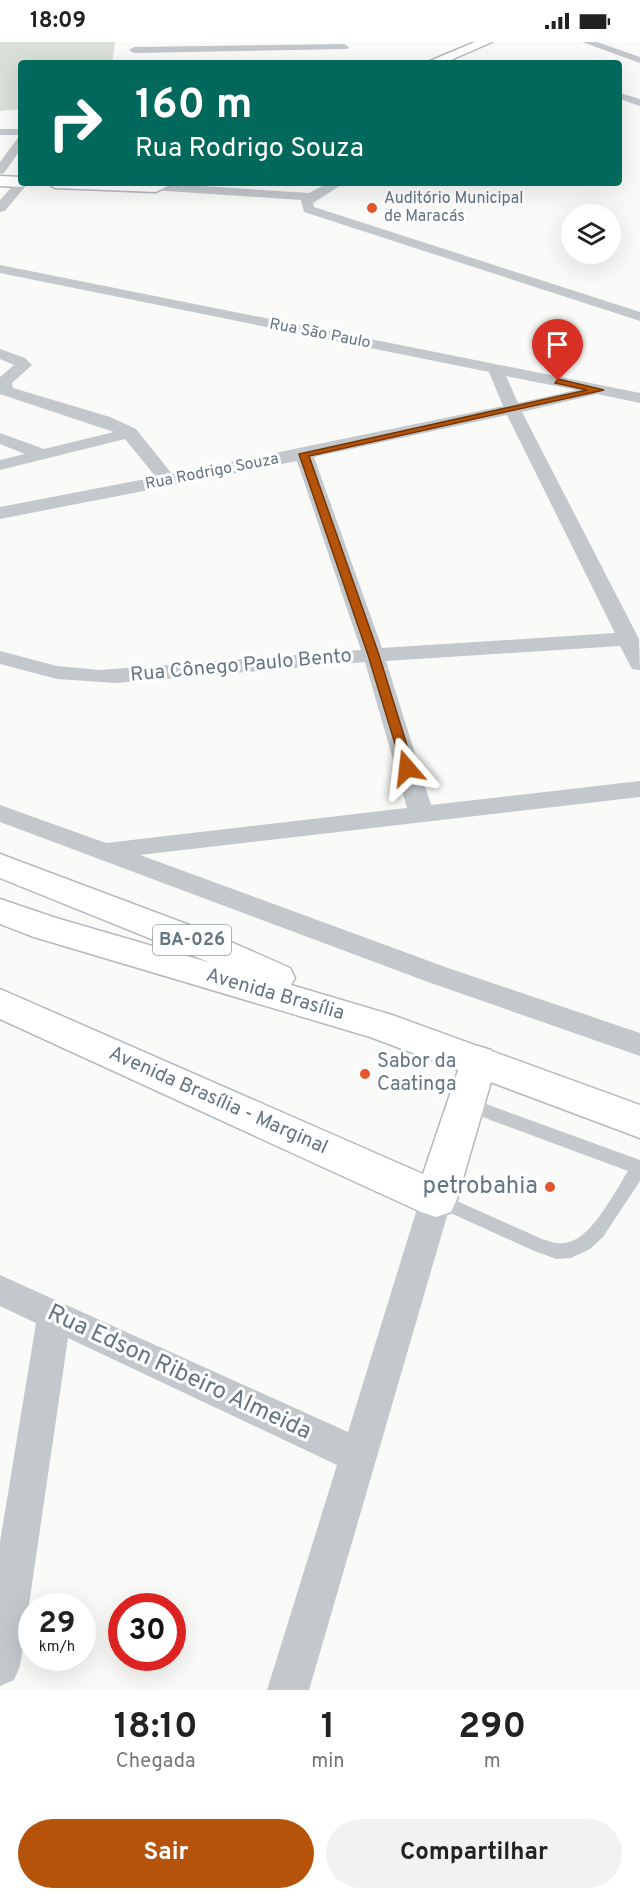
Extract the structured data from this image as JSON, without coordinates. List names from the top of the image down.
{
  "streets": {
    "main road": ["BA-026", "Avenida Brasília", "Avenida Brasília - Marginal"],
    "street": [
      "Rua São Paulo",
      "Rua Rodrigo Souza",
      "Rua Cônego Paulo Bento",
      "Rua Edson Ribeiro Almeida"
    ]
  },
  "crossings": [
    ["Rua São Paulo", "Rua Rodrigo Souza"]
  ],
  "places": ["Auditório Municipal de Maracás", "Sabor da Caatinga", "petrobahia"],
  "page": {
    "status": "18:09",
    "turn": ["160 m", "Rua Rodrigo Souza"],
    "speed": "29 km/h",
    "limit": "30",
    "eta": [
      "18:10",
      "Chegada",
      "1",
      "min",
      "290",
      "m"
    ],
    "buttons": ["Sair", "Compartilhar"]
  }
}
